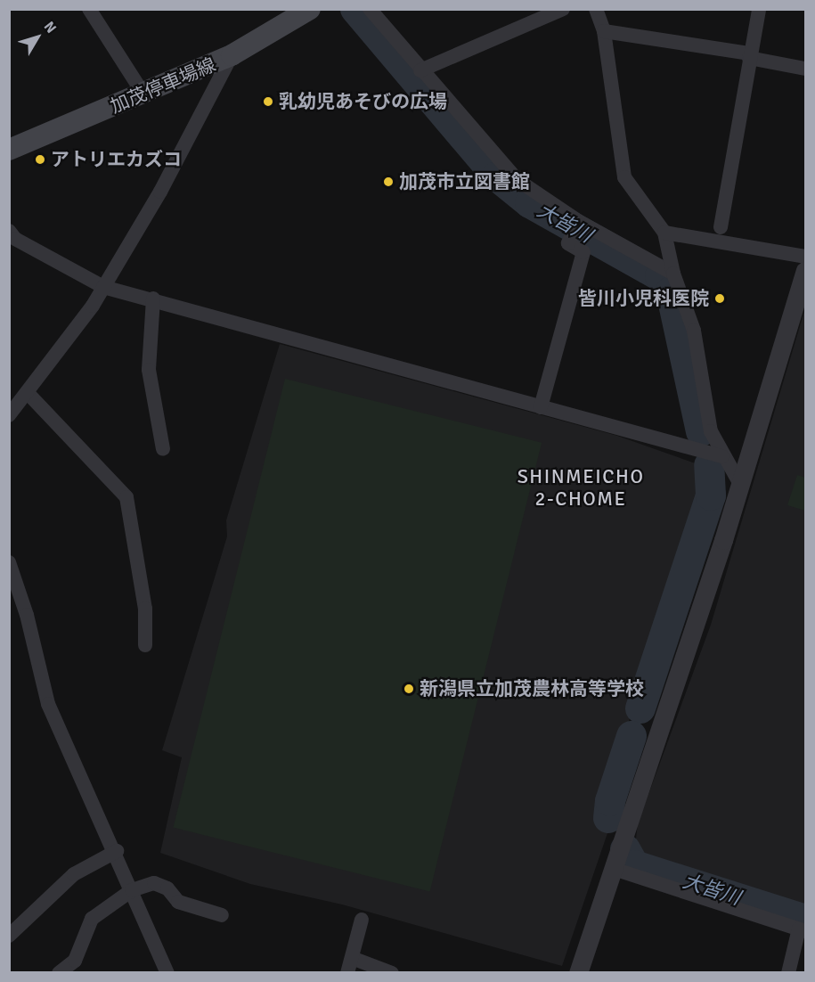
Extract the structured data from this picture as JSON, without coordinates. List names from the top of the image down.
{
  "streets": {
    "main road": ["加茂停車場線"]
  },
  "districts": ["SHINMEICHO 2-CHOME"],
  "water": ["大皆川"],
  "places": [
    "乳幼児あそびの広場",
    "アトリエカズコ",
    "加茂市立図書館",
    "皆川小児科医院",
    "新潟県立加茂農林高等学校"
  ],
  "north": "top right"
}
